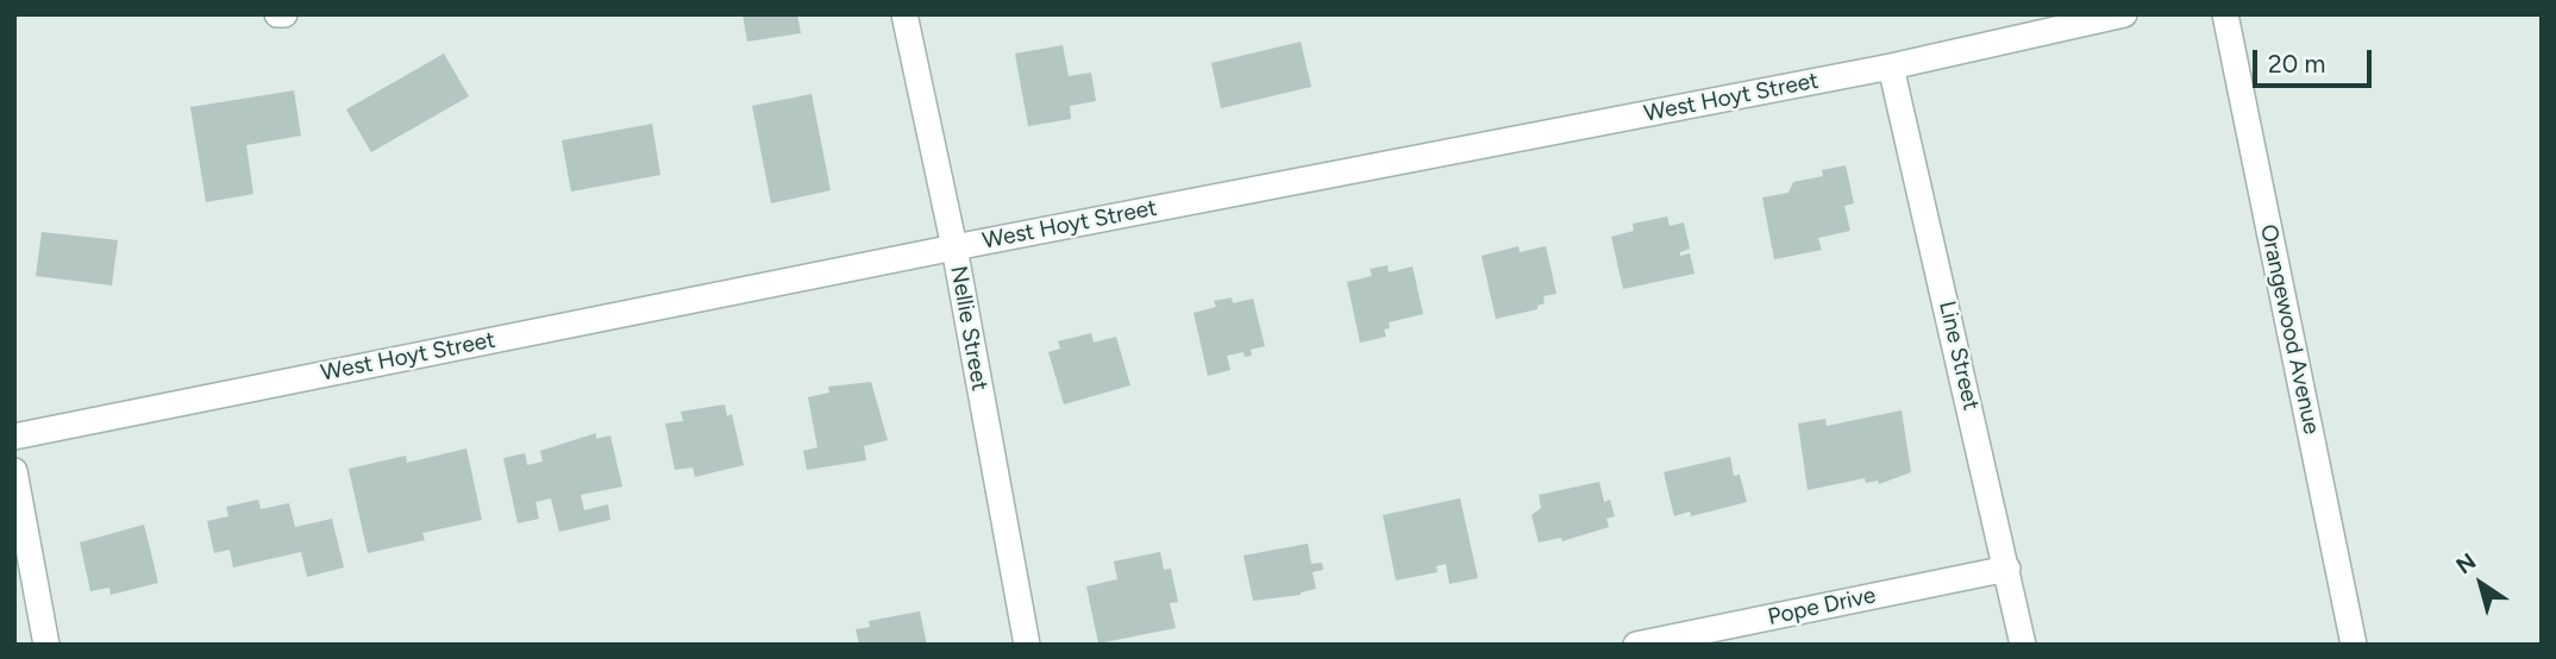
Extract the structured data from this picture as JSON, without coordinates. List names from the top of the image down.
{
  "streets": {
    "street": [
      "West Hoyt Street",
      "Nellie Street",
      "Orangewood Avenue",
      "Line Street",
      "Pope Drive"
    ]
  },
  "crossings": [
    ["West Hoyt Street", "Nellie Street"],
    ["West Hoyt Street", "Line Street"],
    ["Line Street", "Pope Drive"]
  ],
  "scale_bar": "20 m",
  "north": "top left"
}
